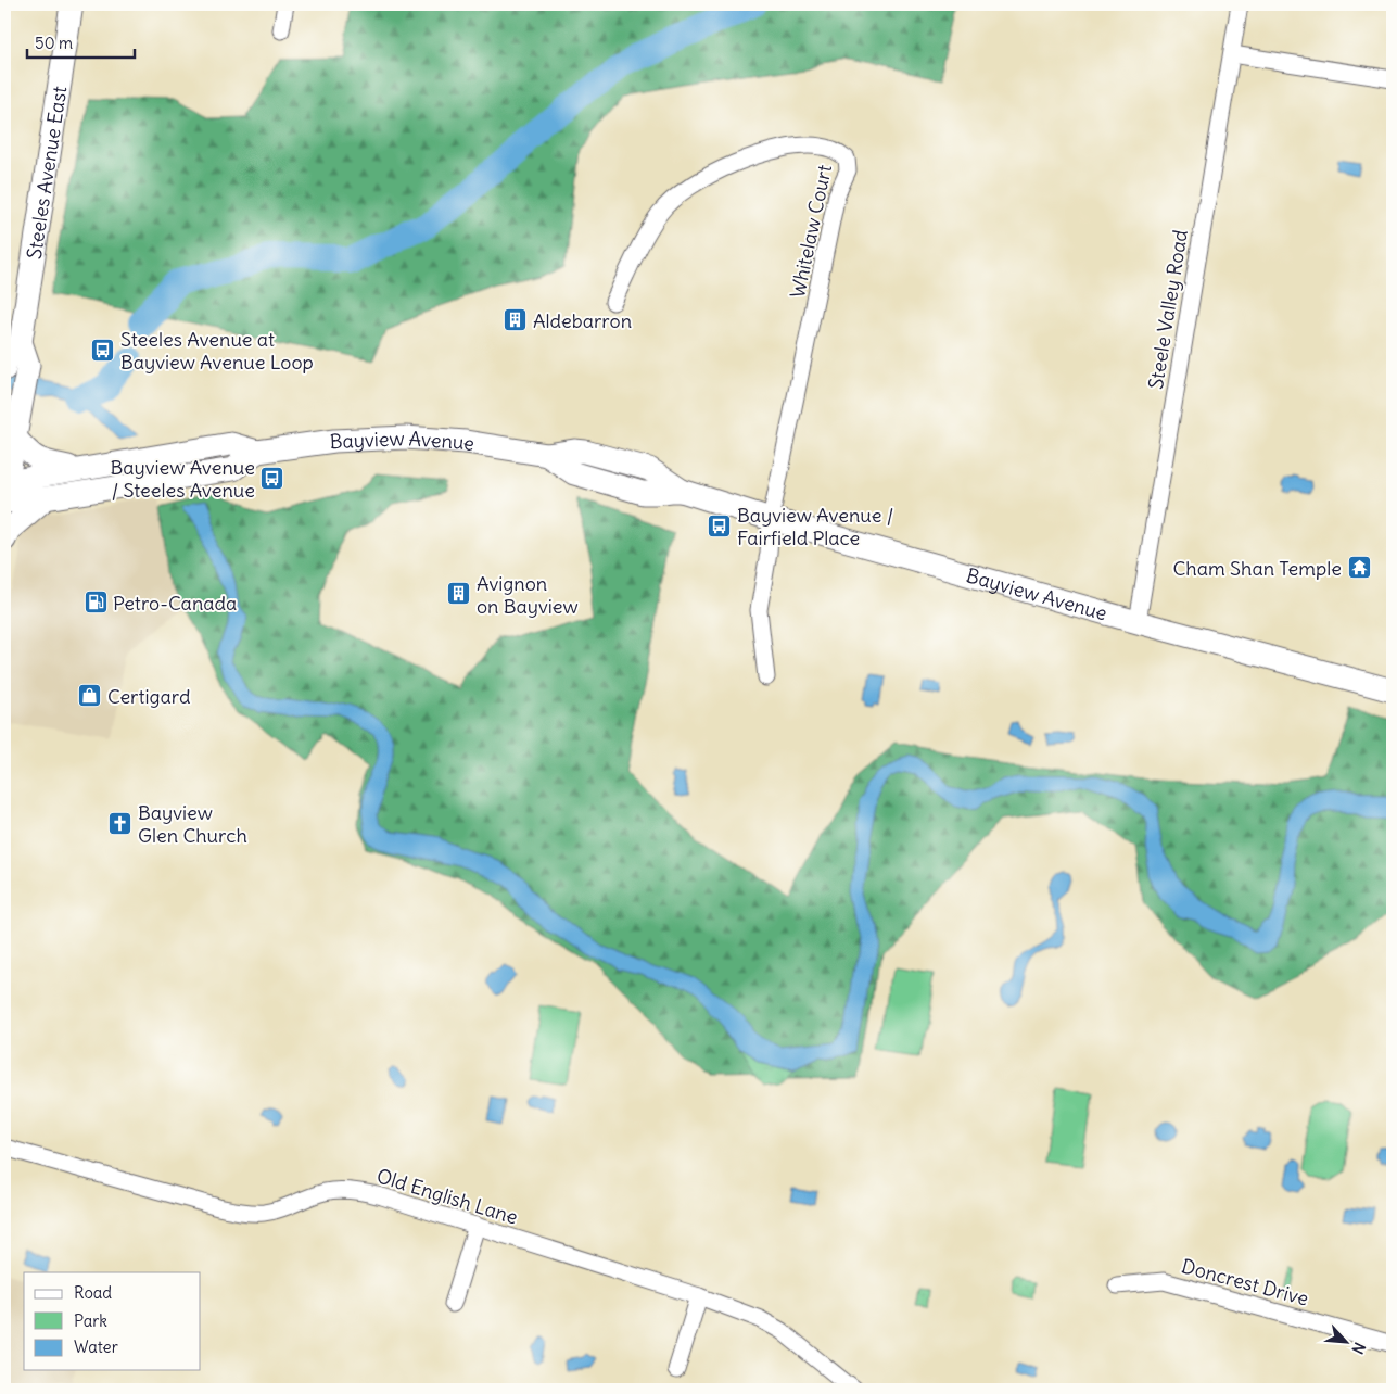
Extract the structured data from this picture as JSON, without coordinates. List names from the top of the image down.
{
  "streets": {
    "main road": ["Steeles Avenue East", "Bayview Avenue"],
    "street": [
      "Whitelaw Court",
      "Steele Valley Road",
      "Old English Lane",
      "Doncrest Drive"
    ]
  },
  "crossings": [
    ["Steeles Avenue East", "Bayview Avenue"],
    ["Whitelaw Court", "Bayview Avenue"],
    ["Steele Valley Road", "Bayview Avenue"]
  ],
  "places": {
    "building": ["Aldebarron", "Avignon on Bayview"],
    "bus stop": ["Steeles Avenue at Bayview Avenue Loop", "Bayview Avenue / Steeles Avenue", "Bayview Avenue / Fairfield Place"],
    "temple": ["Cham Shan Temple"],
    "fuel station": ["Petro-Canada"],
    "shop": ["Certigard"],
    "church": ["Bayview Glen Church"]
  },
  "legend": ["Road", "Park", "Water"],
  "scale_bar": "50 m",
  "north": "bottom right"
}
